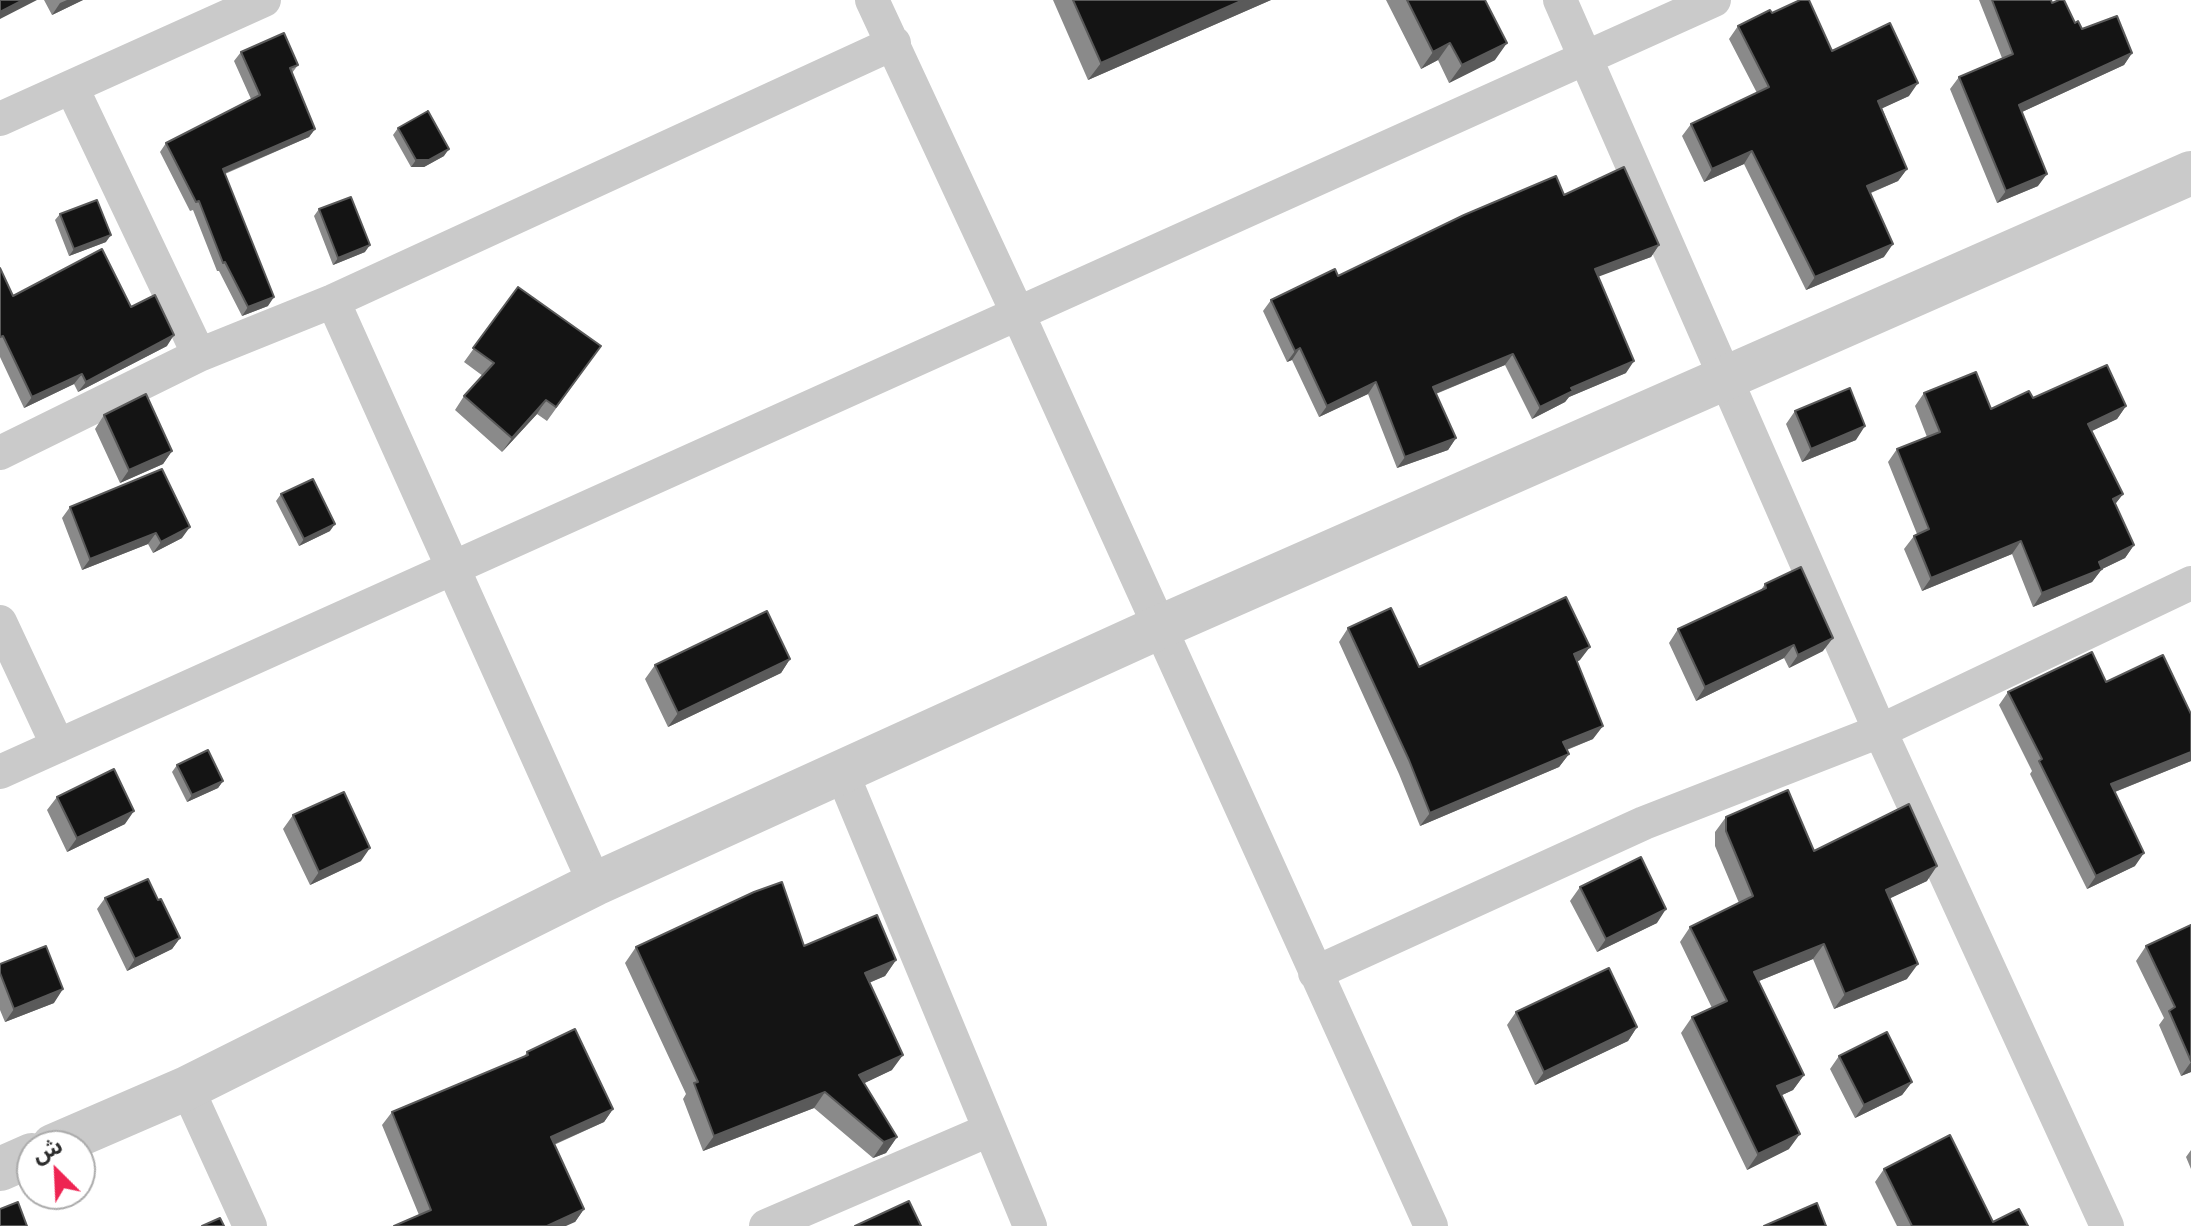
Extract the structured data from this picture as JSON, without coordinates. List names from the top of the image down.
{
  "north": "top left"
}
